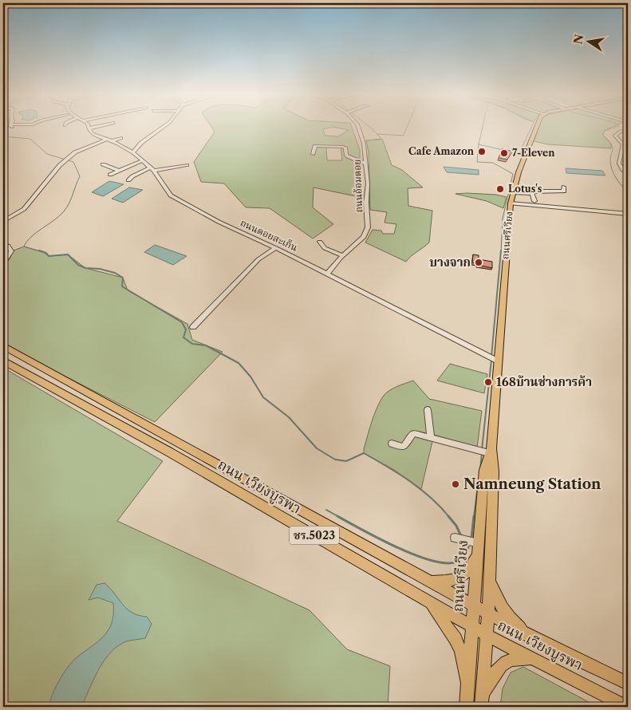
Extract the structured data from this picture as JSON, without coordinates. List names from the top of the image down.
{
  "streets": {
    "main road": ["ถนนศรีเวียง", "ถนน เวียงบูรพา", "ชร.5023"],
    "street": ["ถนนอ้อมดอย", "ถนนดอยสะเก็น"]
  },
  "crossings": [
    ["ถนนอ้อมดอย", "ถนนดอยสะเก็น"],
    ["ถนนดอยสะเก็น", "ถนนศรีเวียง"],
    ["ถนนศรีเวียง", "ถนน เวียงบูรพา"]
  ],
  "places": [
    "Cafe Amazon",
    "7-Eleven",
    "Lotus's",
    "บางจาก",
    "168บ้านช่างการค้า",
    "Namneung Station"
  ],
  "north": "left"
}
